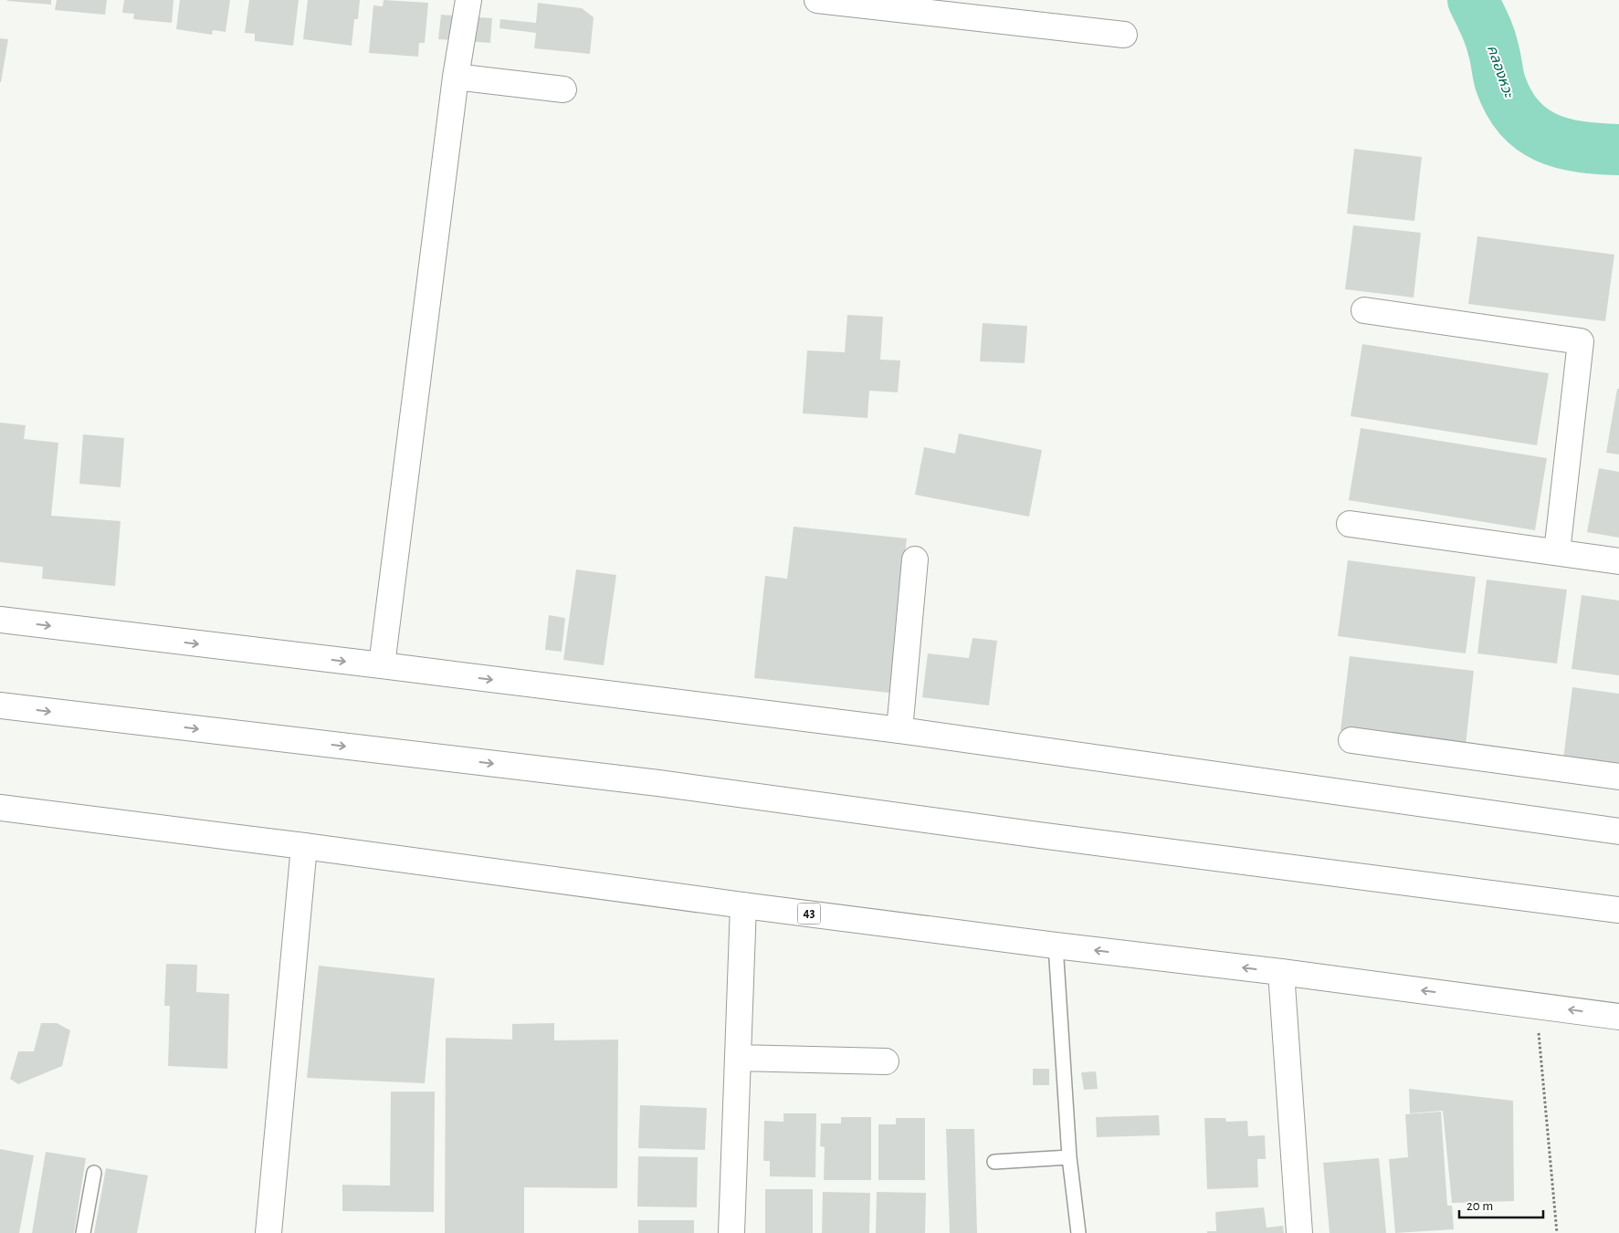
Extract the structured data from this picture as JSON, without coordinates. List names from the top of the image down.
{
  "streets": {
    "main road": ["43"]
  },
  "water": ["คลองหวะ"],
  "scale_bar": "20 m"
}
